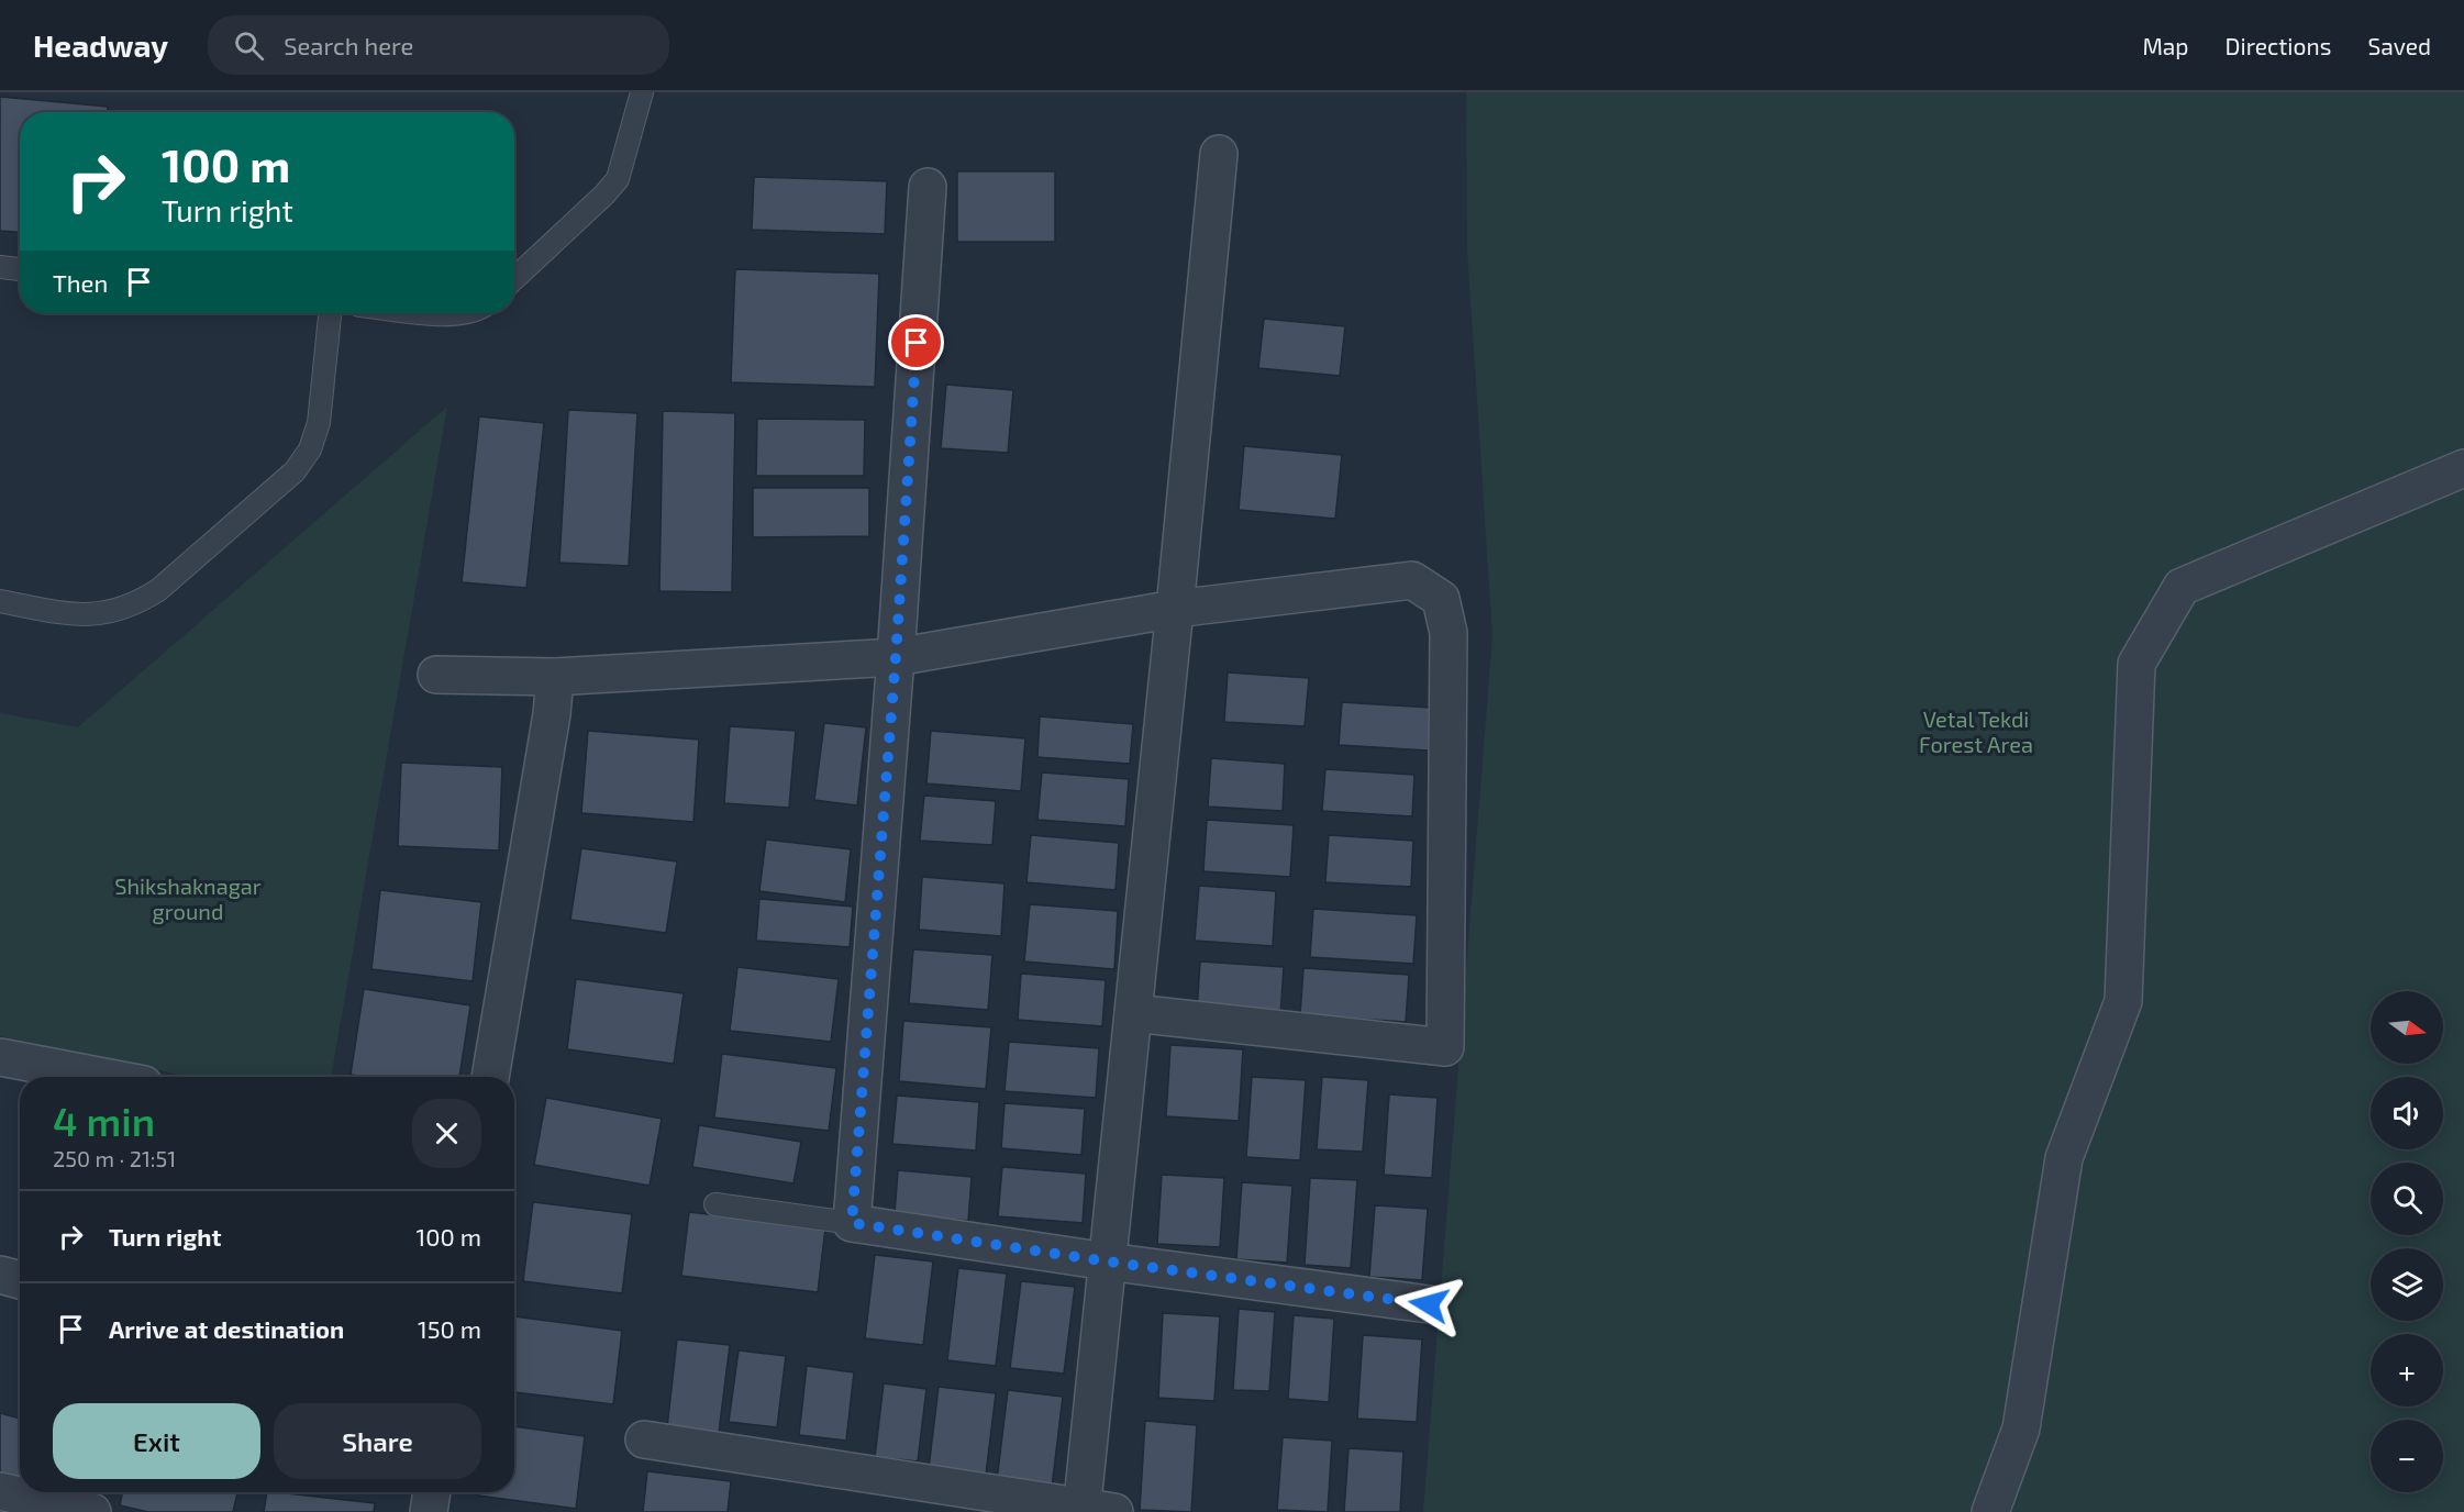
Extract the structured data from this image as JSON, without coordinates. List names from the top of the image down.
{
  "parks": ["Vetal Tekdi Forest Area", "Shikshaknagar ground"],
  "north": "right",
  "page": {
    "header": "Headway",
    "search": "Search here",
    "nav": ["Map", "Directions", "Saved"],
    "turn": ["100 m", "Turn right"],
    "then": "Then",
    "map_buttons": ["+", "−"],
    "heading": ["4 min", "250 m · 21:51"],
    "list": [
      {
        "name": "Turn right",
        "value": "100 m"
      },
      {
        "name": "Arrive at destination",
        "value": "150 m"
      }
    ],
    "buttons": ["Exit", "Share"]
  }
}
